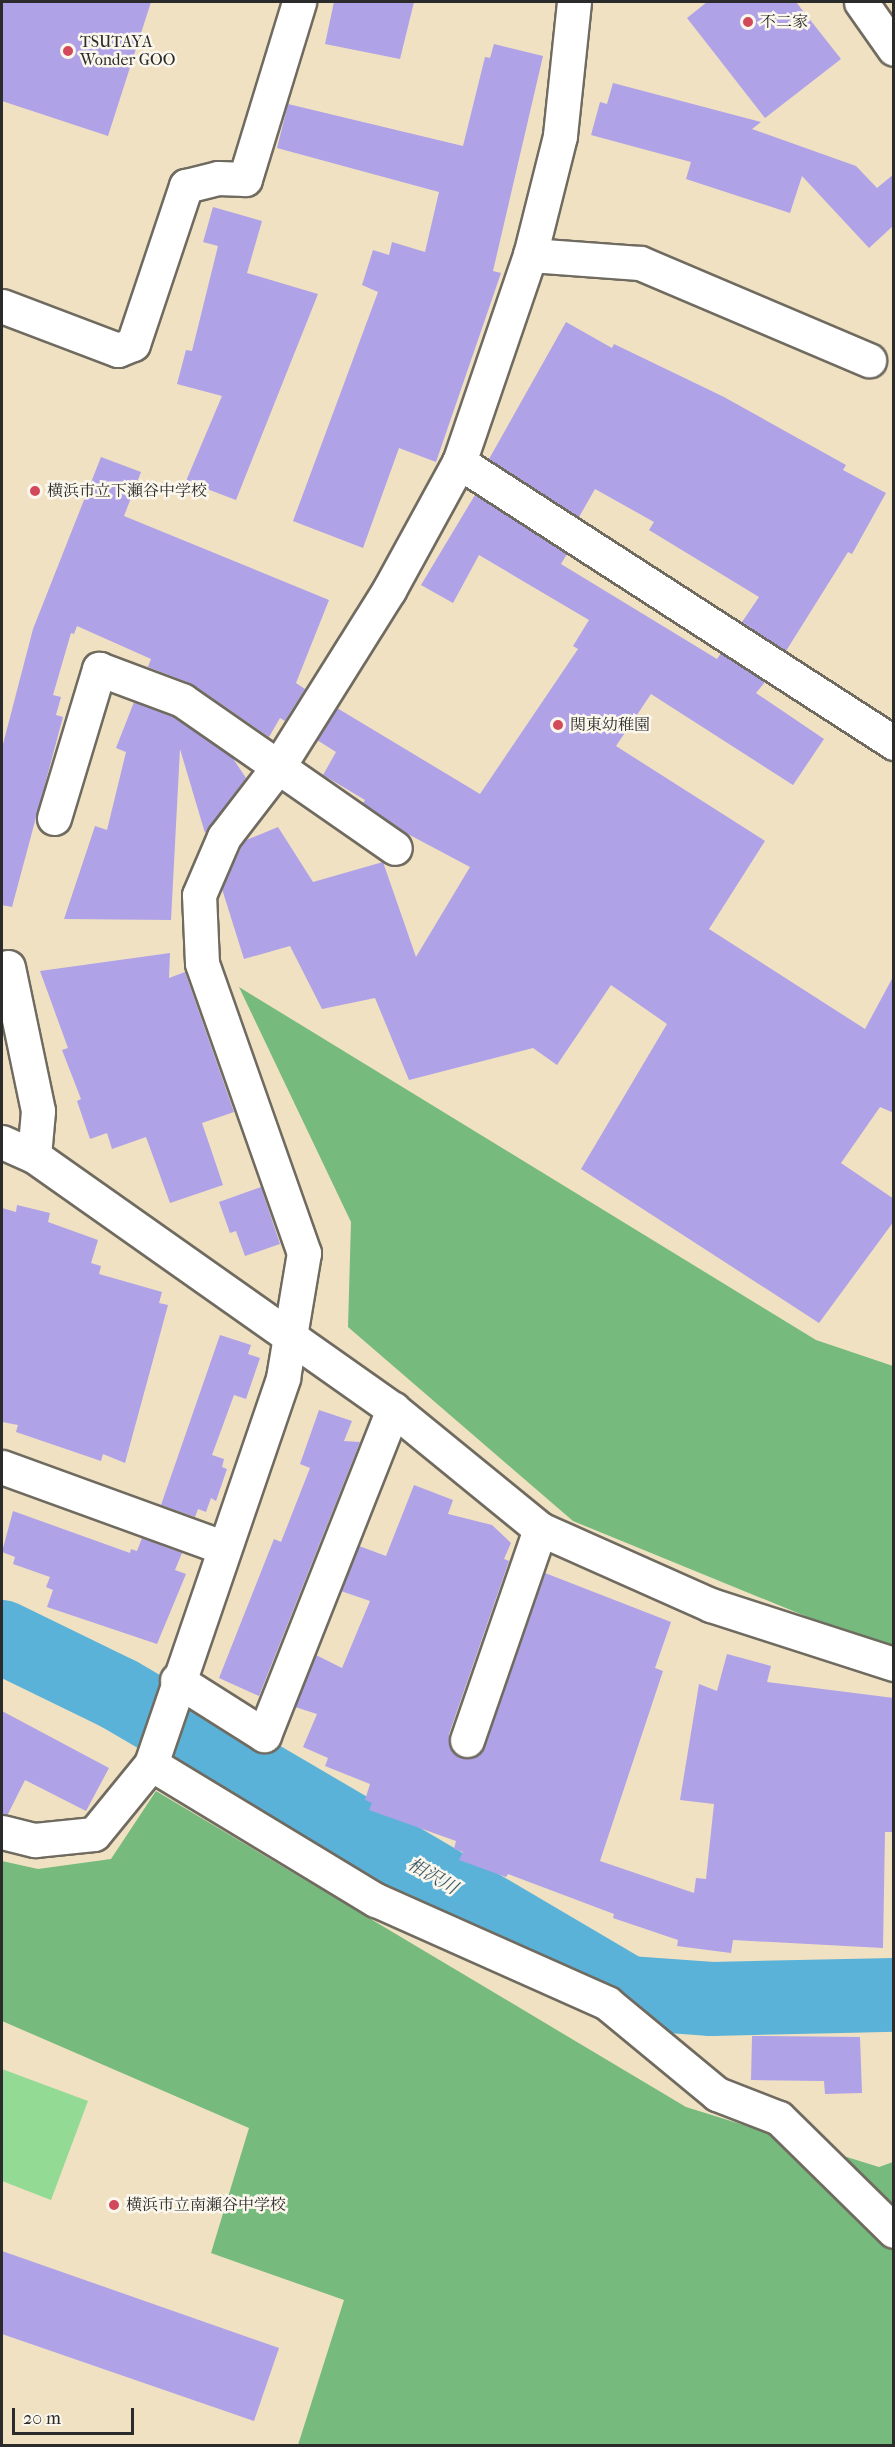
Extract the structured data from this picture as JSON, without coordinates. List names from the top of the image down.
{
  "water": ["相沢川"],
  "places": [
    "不二家",
    "TSUTAYA Wonder GOO",
    "横浜市立下瀬谷中学校",
    "関東幼稚園",
    "横浜市立南瀬谷中学校"
  ],
  "scale_bar": "20 m"
}
